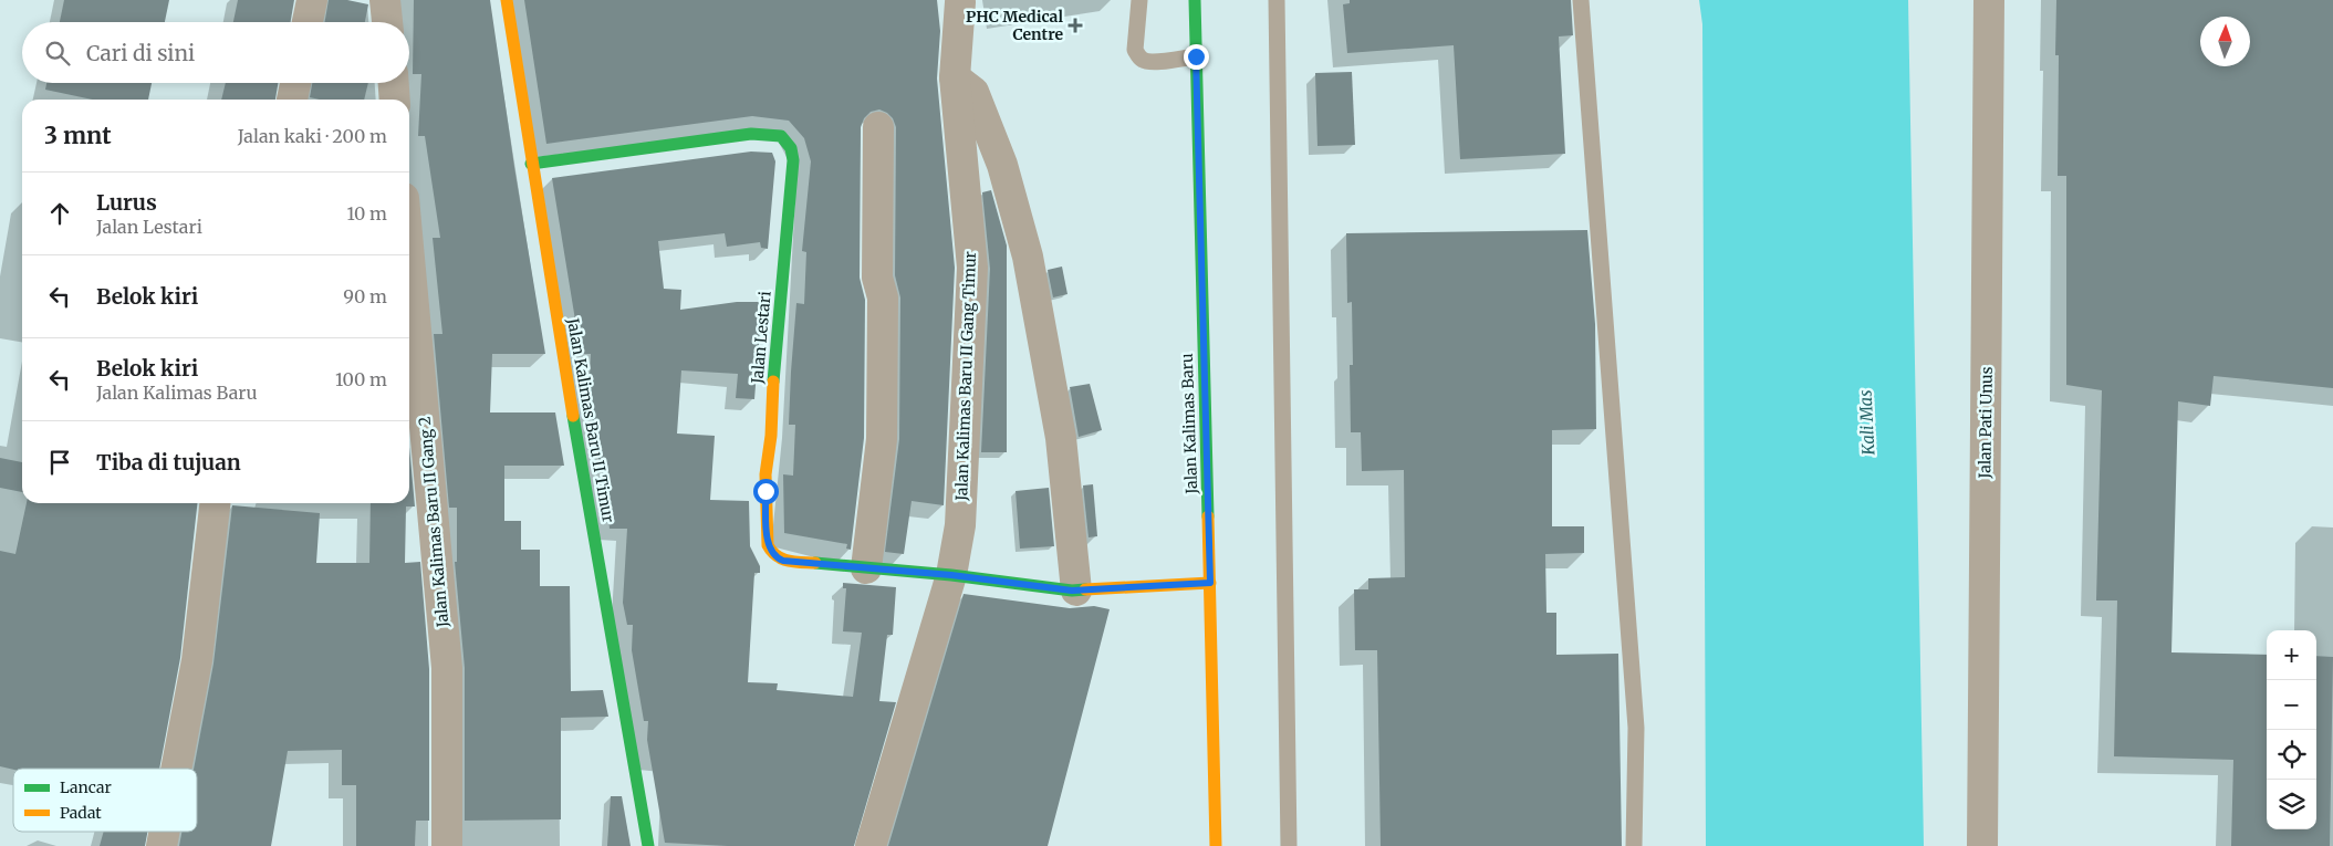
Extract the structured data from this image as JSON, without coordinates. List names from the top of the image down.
{
  "streets": {
    "street": [
      "Jalan Lestari",
      "Jalan Kalimas Baru II Gang Timur",
      "Jalan Kalimas Baru II Timur",
      "Jalan Pati Unus",
      "Jalan Kalimas Baru",
      "Jalan Kalimas Baru II Gang 2"
    ]
  },
  "crossings": [
    ["Jalan Lestari", "Jalan Kalimas Baru II Timur"]
  ],
  "water": ["Kali Mas"],
  "places": {
    "health": ["PHC Medical Centre"]
  },
  "legend": ["Lancar", "Padat"],
  "north": "top",
  "page": {
    "search": "Cari di sini",
    "heading": ["3 mnt", "Jalan kaki · 200 m"],
    "list": [
      ["Lurus", "Jalan Lestari", "10 m"],
      ["Belok kiri", "90 m"],
      ["Belok kiri", "Jalan Kalimas Baru", "100 m"],
      "Tiba di tujuan"
    ],
    "map_buttons": ["+", "−"]
  }
}
